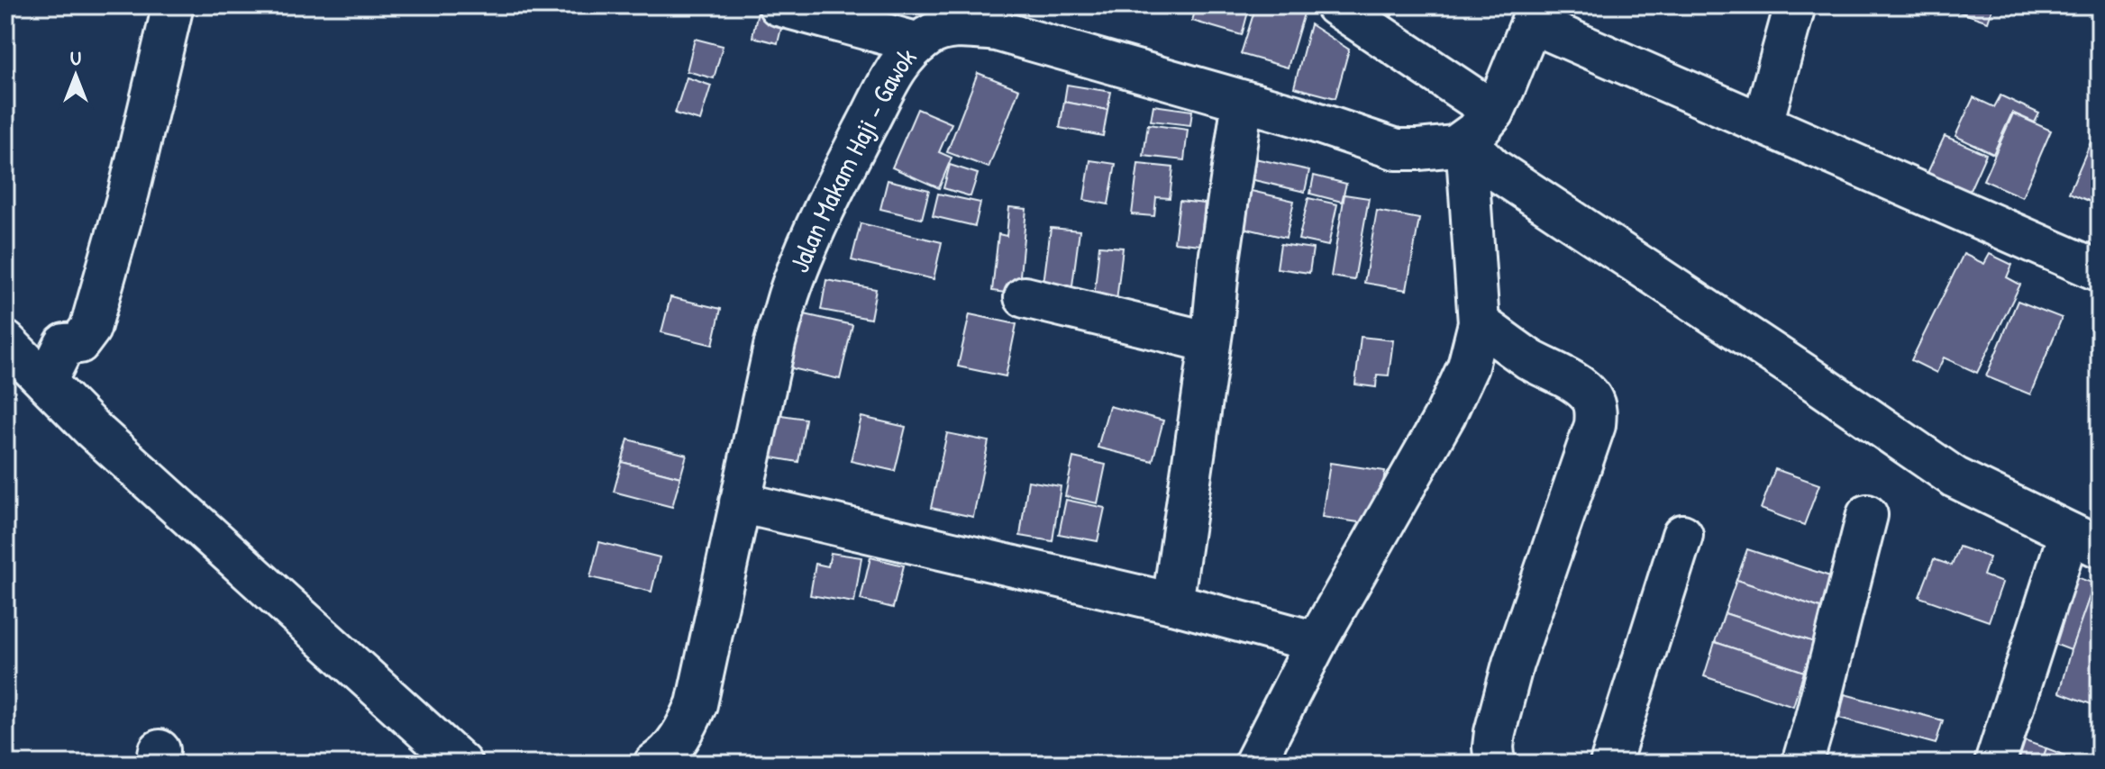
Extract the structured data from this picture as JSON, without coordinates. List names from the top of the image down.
{
  "streets": {
    "street": ["Jalan Makam Haji - Gawok"]
  },
  "north": "top"
}
